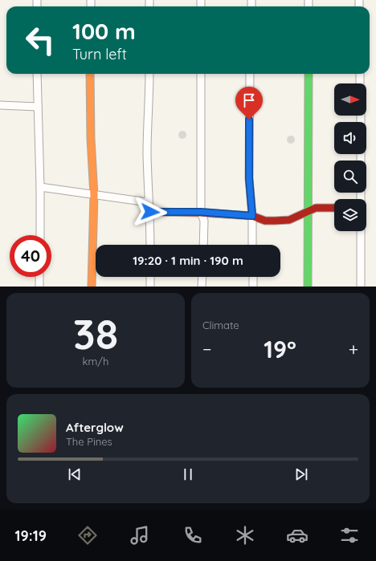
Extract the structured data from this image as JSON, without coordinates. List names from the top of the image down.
{
  "north": "right",
  "page": {
    "turn": ["100 m", "Turn left"],
    "limit": "40",
    "trip": "19:20 · 1 min · 190 m",
    "tile": [
      ["38", "km/h"],
      "Climate"
    ],
    "heat": ["−", "19°", "+"],
    "song": ["Afterglow", "The Pines"],
    "tabs": "19:19"
  }
}
